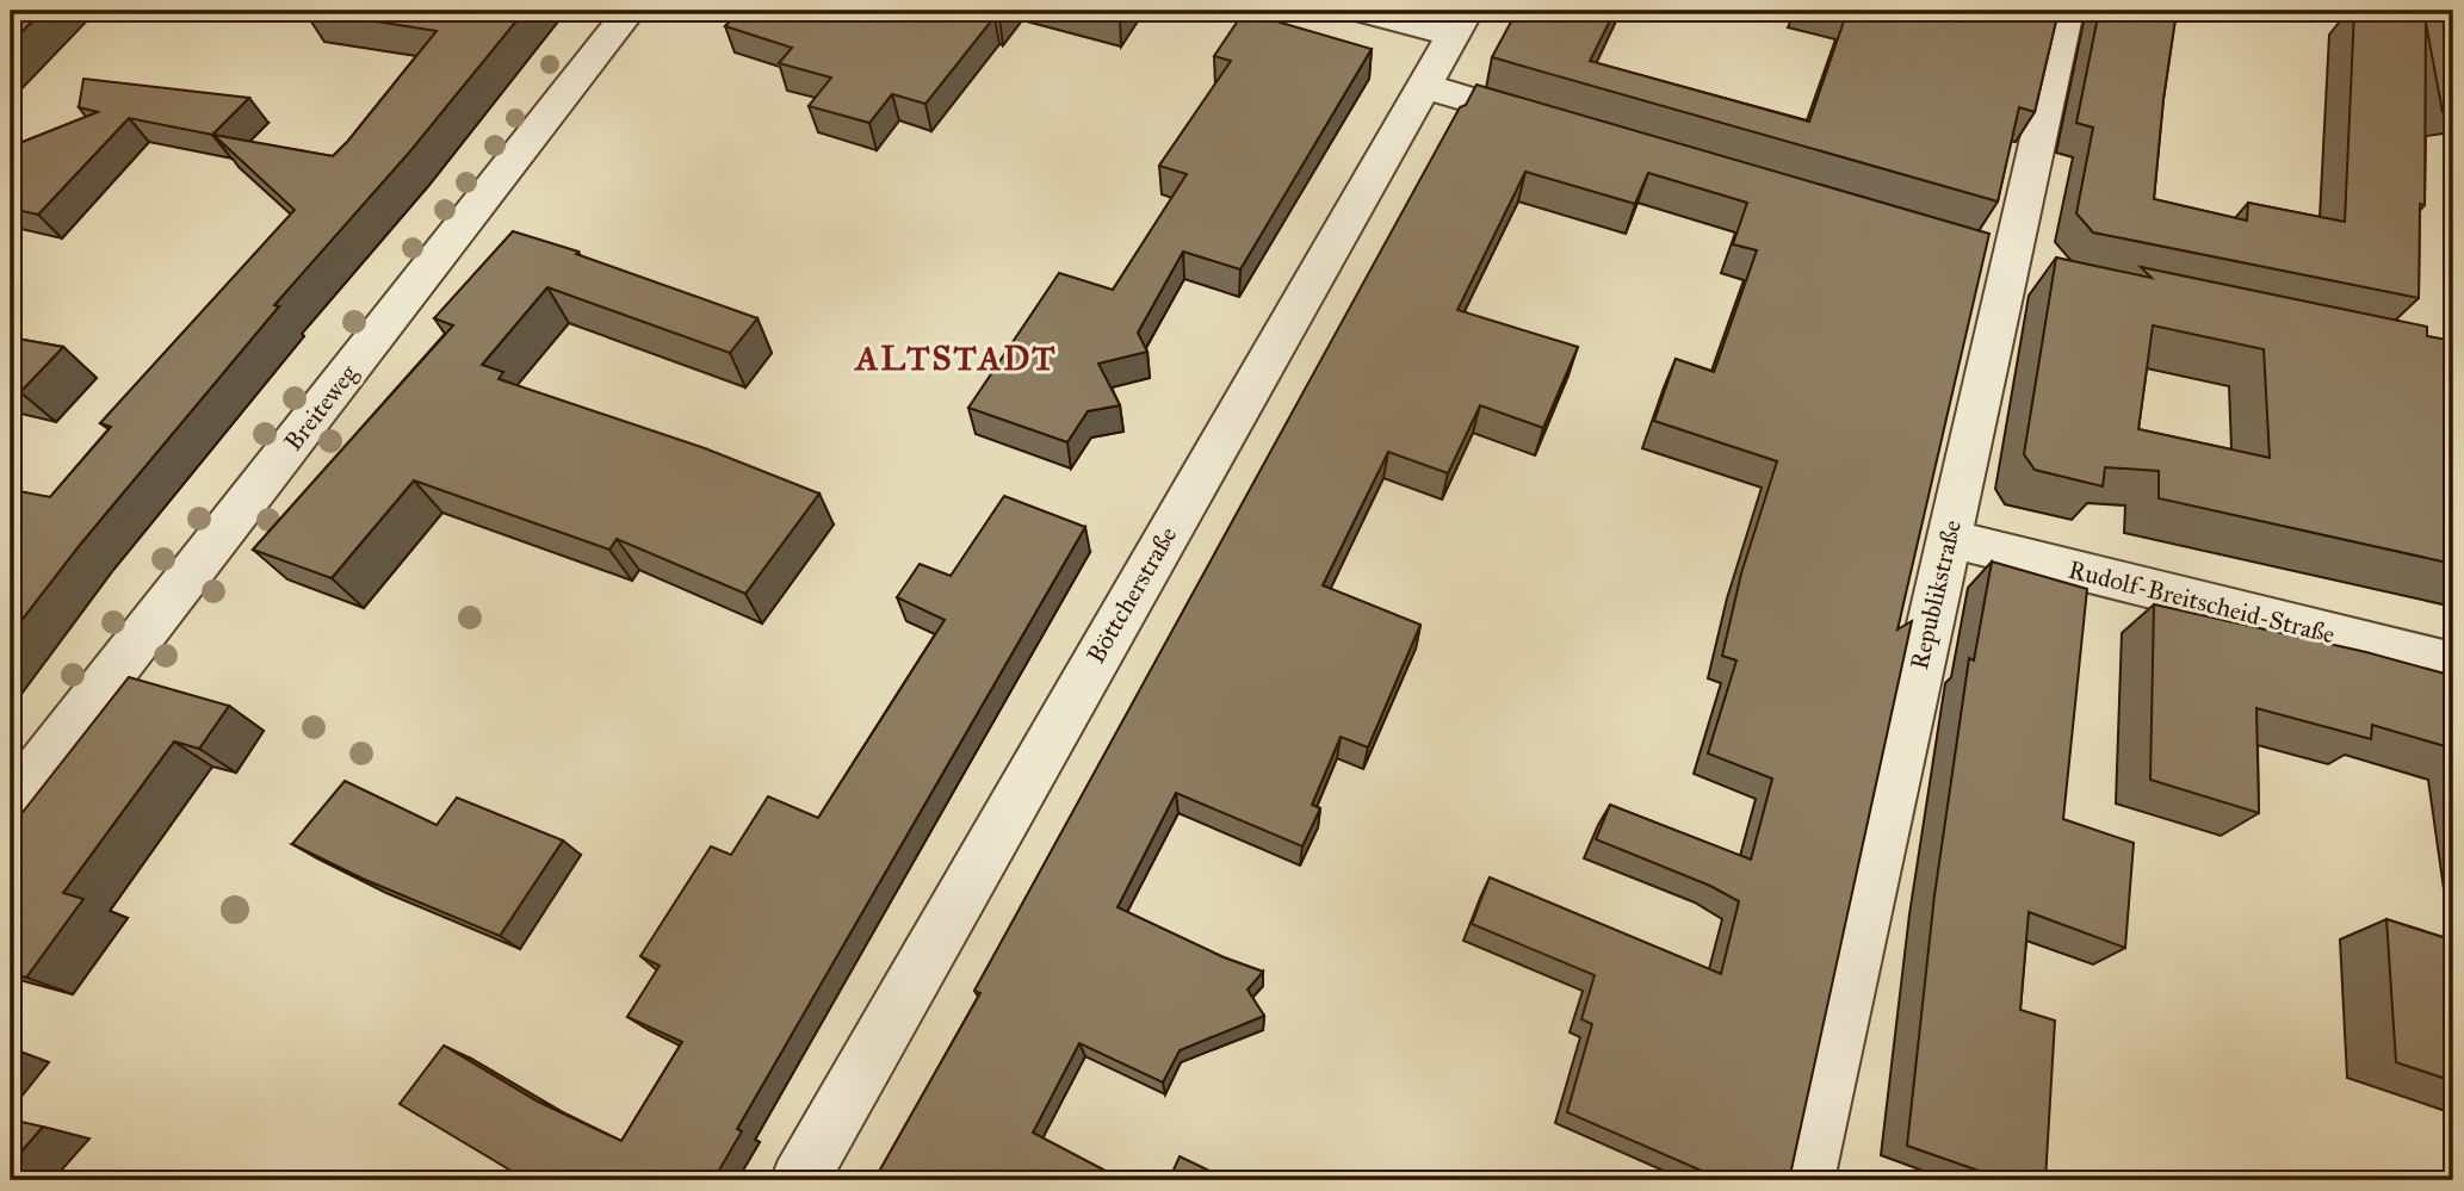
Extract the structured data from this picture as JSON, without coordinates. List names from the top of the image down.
{
  "streets": {
    "street": [
      "Breiteweg",
      "Böttcherstraße",
      "Republikstraße",
      "Rudolf-Breitscheid-Straße"
    ]
  },
  "crossings": [
    ["Republikstraße", "Rudolf-Breitscheid-Straße"]
  ],
  "districts": ["ALTSTADT"]
}
